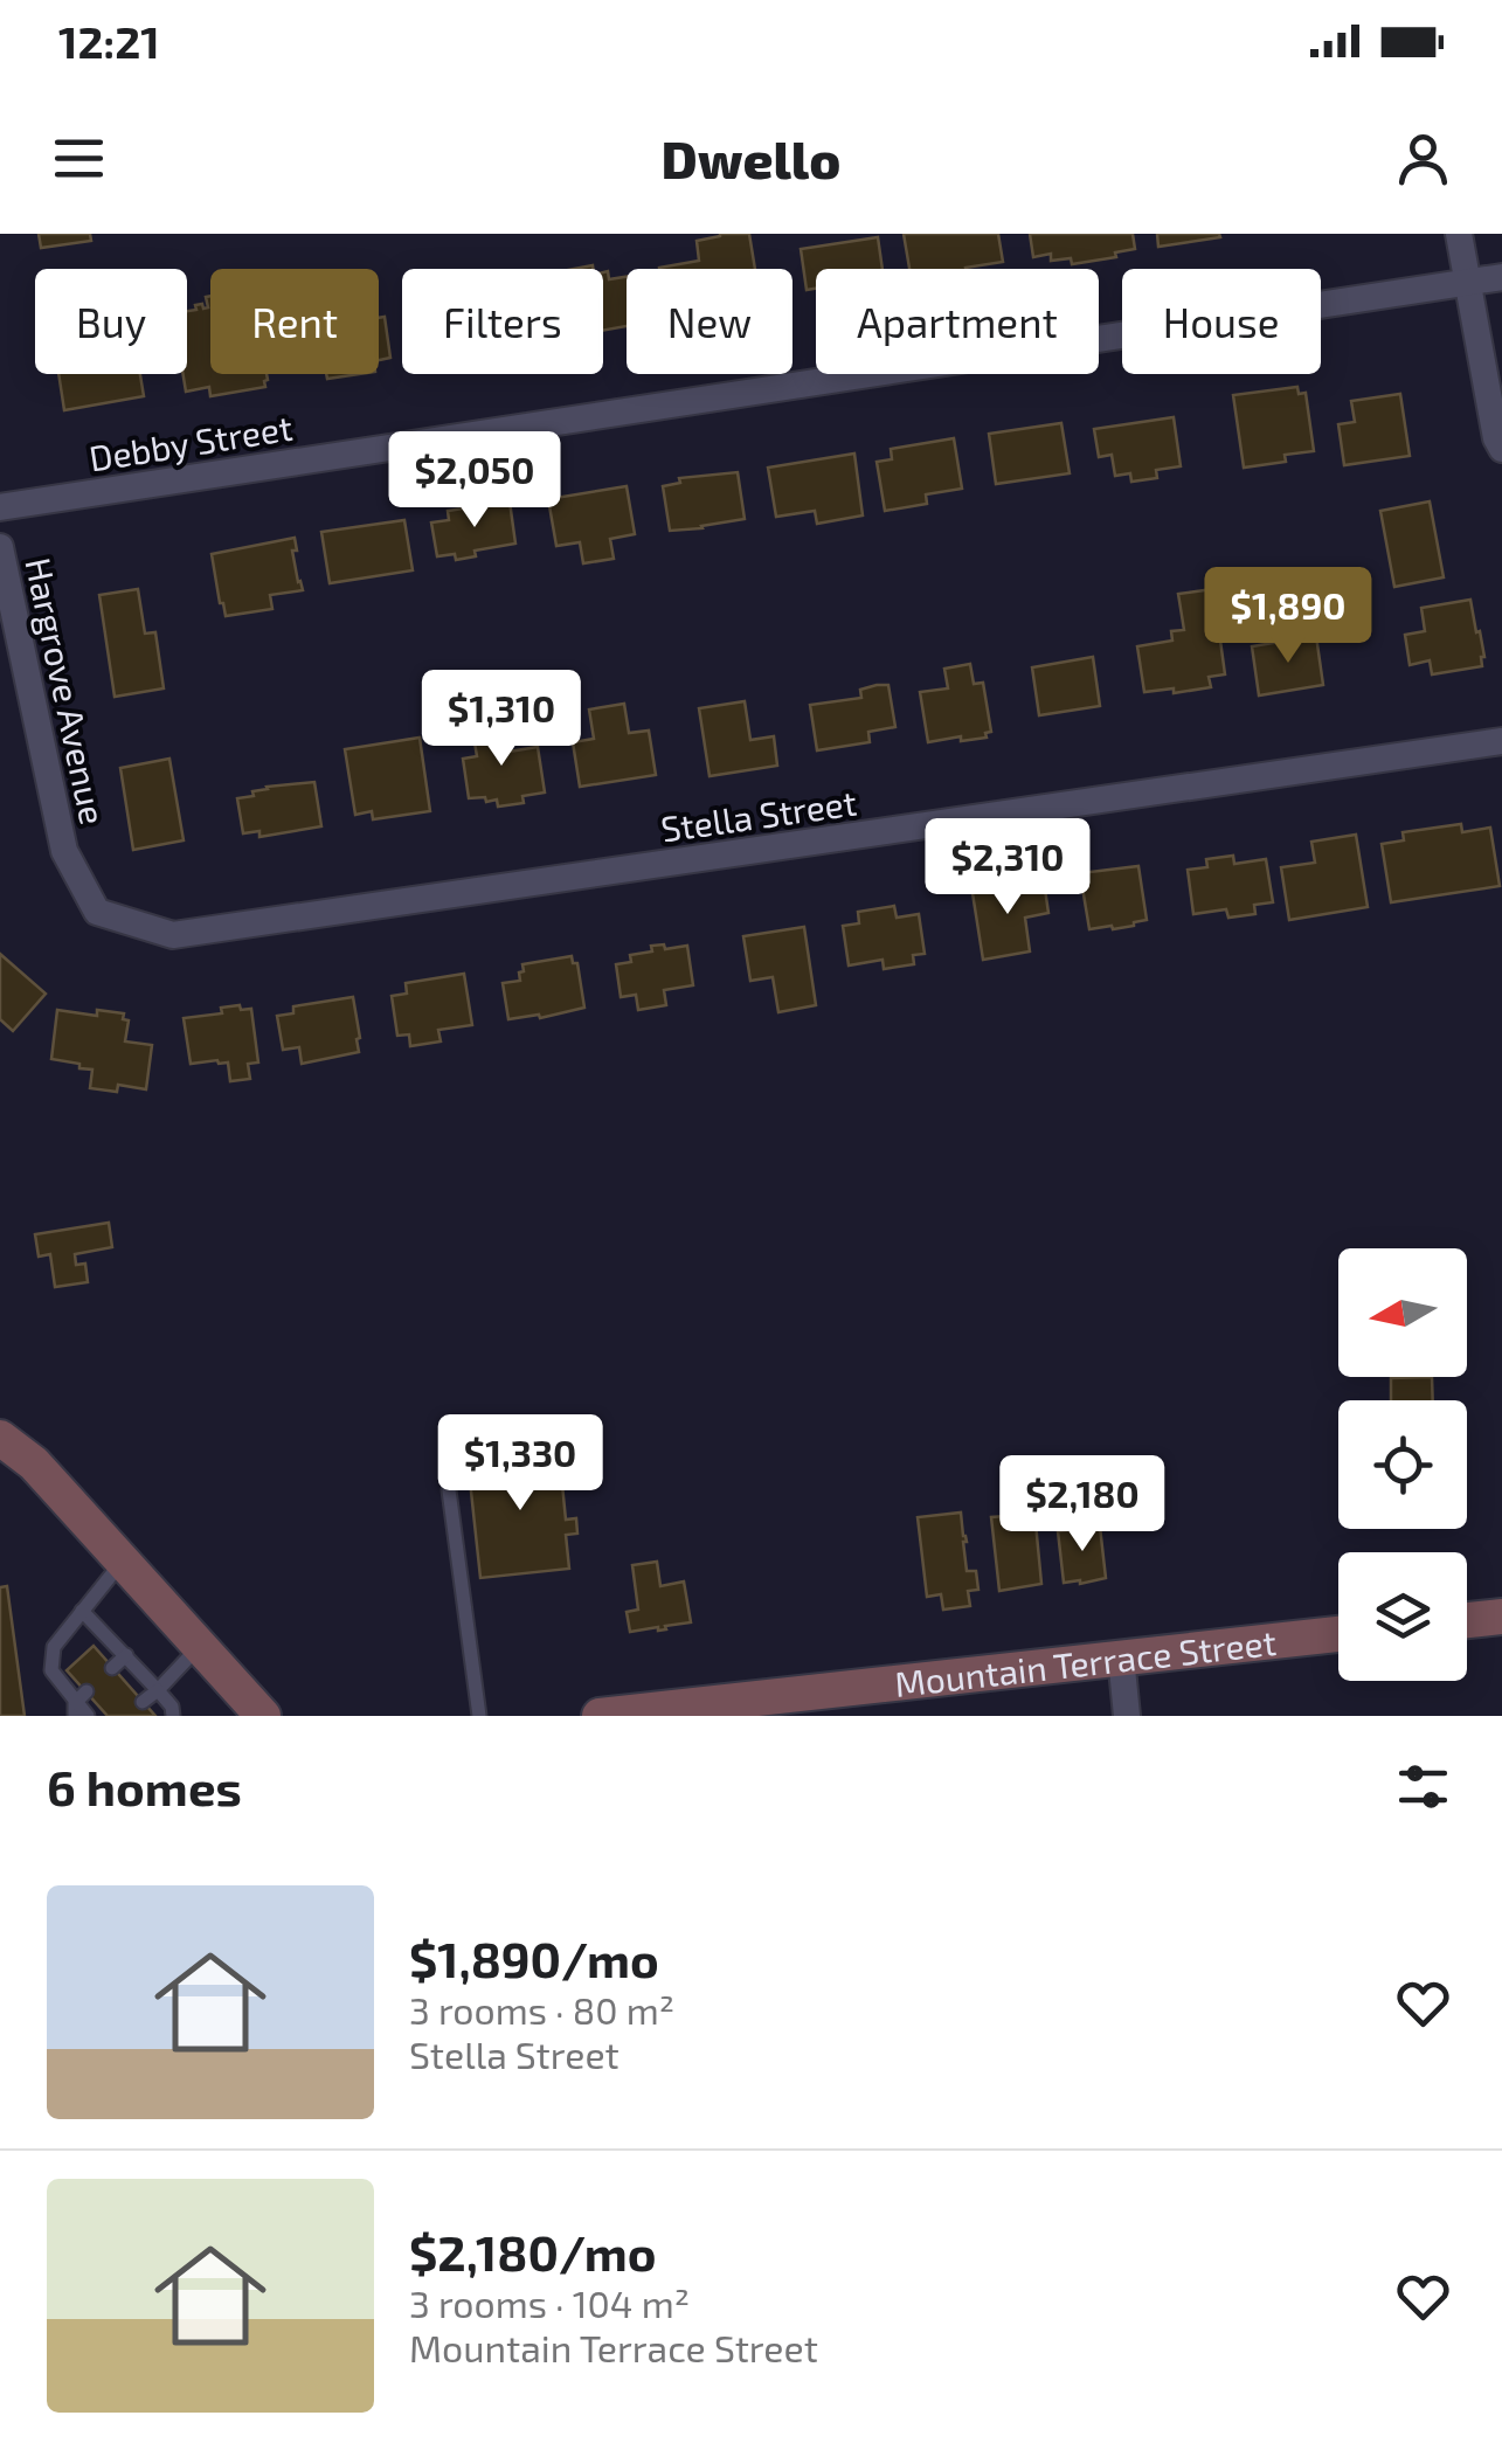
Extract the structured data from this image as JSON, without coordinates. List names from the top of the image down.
{
  "streets": {
    "street": [
      "Debby Street",
      "Hargrove Avenue",
      "Stella Street",
      "Mountain Terrace Street"
    ]
  },
  "crossings": [
    ["Hargrove Avenue", "Stella Street"]
  ],
  "north": "left",
  "page": {
    "status": "12:21",
    "header": "Dwello",
    "chip": [
      "Buy",
      "Rent",
      "Filters",
      "New",
      "Apartment",
      "House"
    ],
    "price": [
      "$2,050",
      "$1,890",
      "$1,310",
      "$2,310",
      "$1,330",
      "$2,180"
    ],
    "heading": "6 homes",
    "list": [
      {
        "name": "$1,890/mo",
        "note": "3 rooms · 80 m² · Stella Street"
      },
      {
        "name": "$2,180/mo",
        "note": "3 rooms · 104 m² · Mountain Terrace Street"
      }
    ]
  }
}
